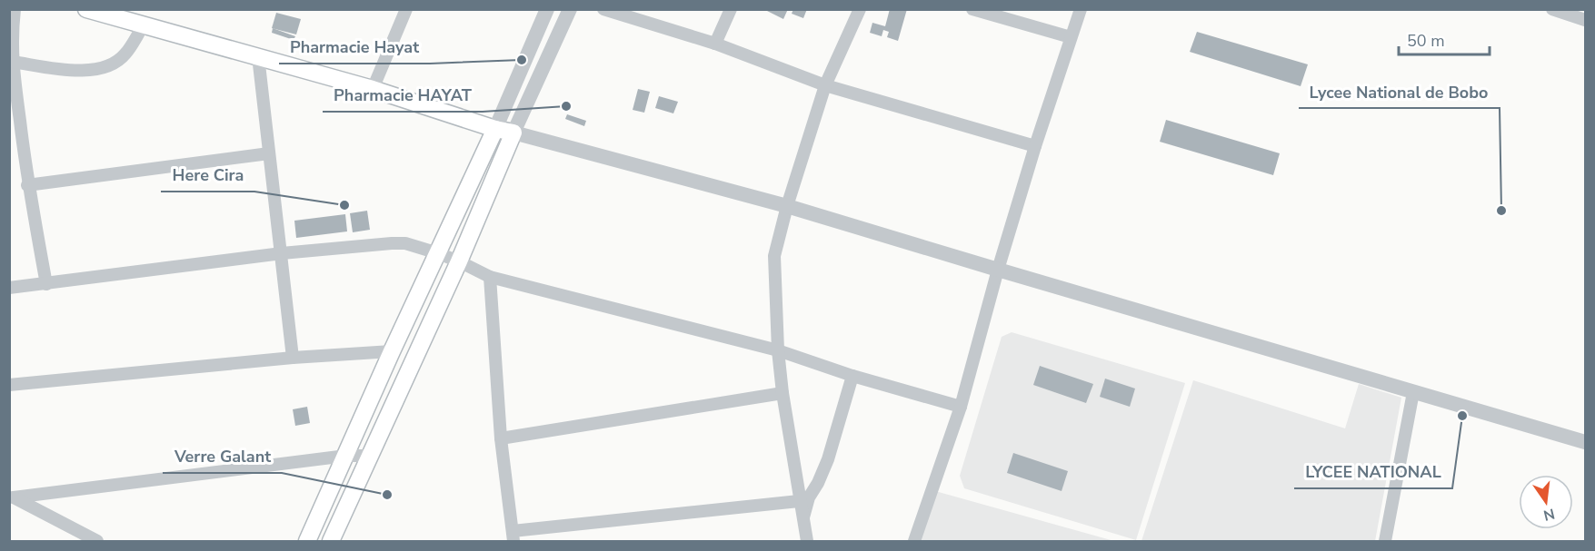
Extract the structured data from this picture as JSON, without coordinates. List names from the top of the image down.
{
  "places": [
    "Pharmacie Hayat",
    "Pharmacie HAYAT",
    "Here Cira",
    "Lycee National de Bobo",
    "LYCEE NATIONAL",
    "Verre Galant"
  ],
  "scale_bar": "50 m",
  "north": "bottom"
}
